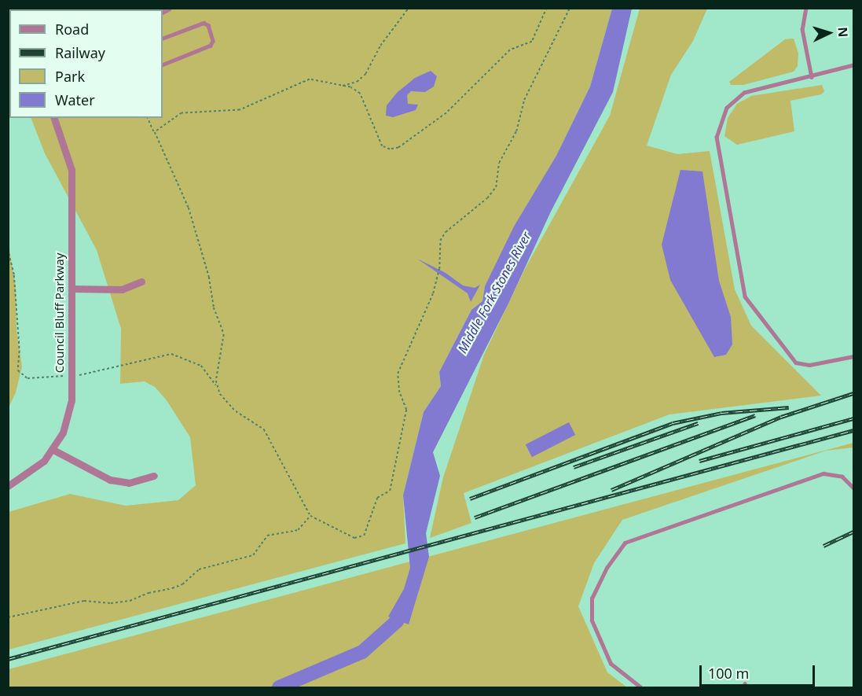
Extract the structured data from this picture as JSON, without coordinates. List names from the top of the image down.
{
  "streets": {
    "street": ["Council Bluff Parkway"]
  },
  "water": ["Middle Fork Stones River"],
  "legend": [
    "Road",
    "Railway",
    "Park",
    "Water"
  ],
  "scale_bar": "100 m",
  "north": "right"
}
